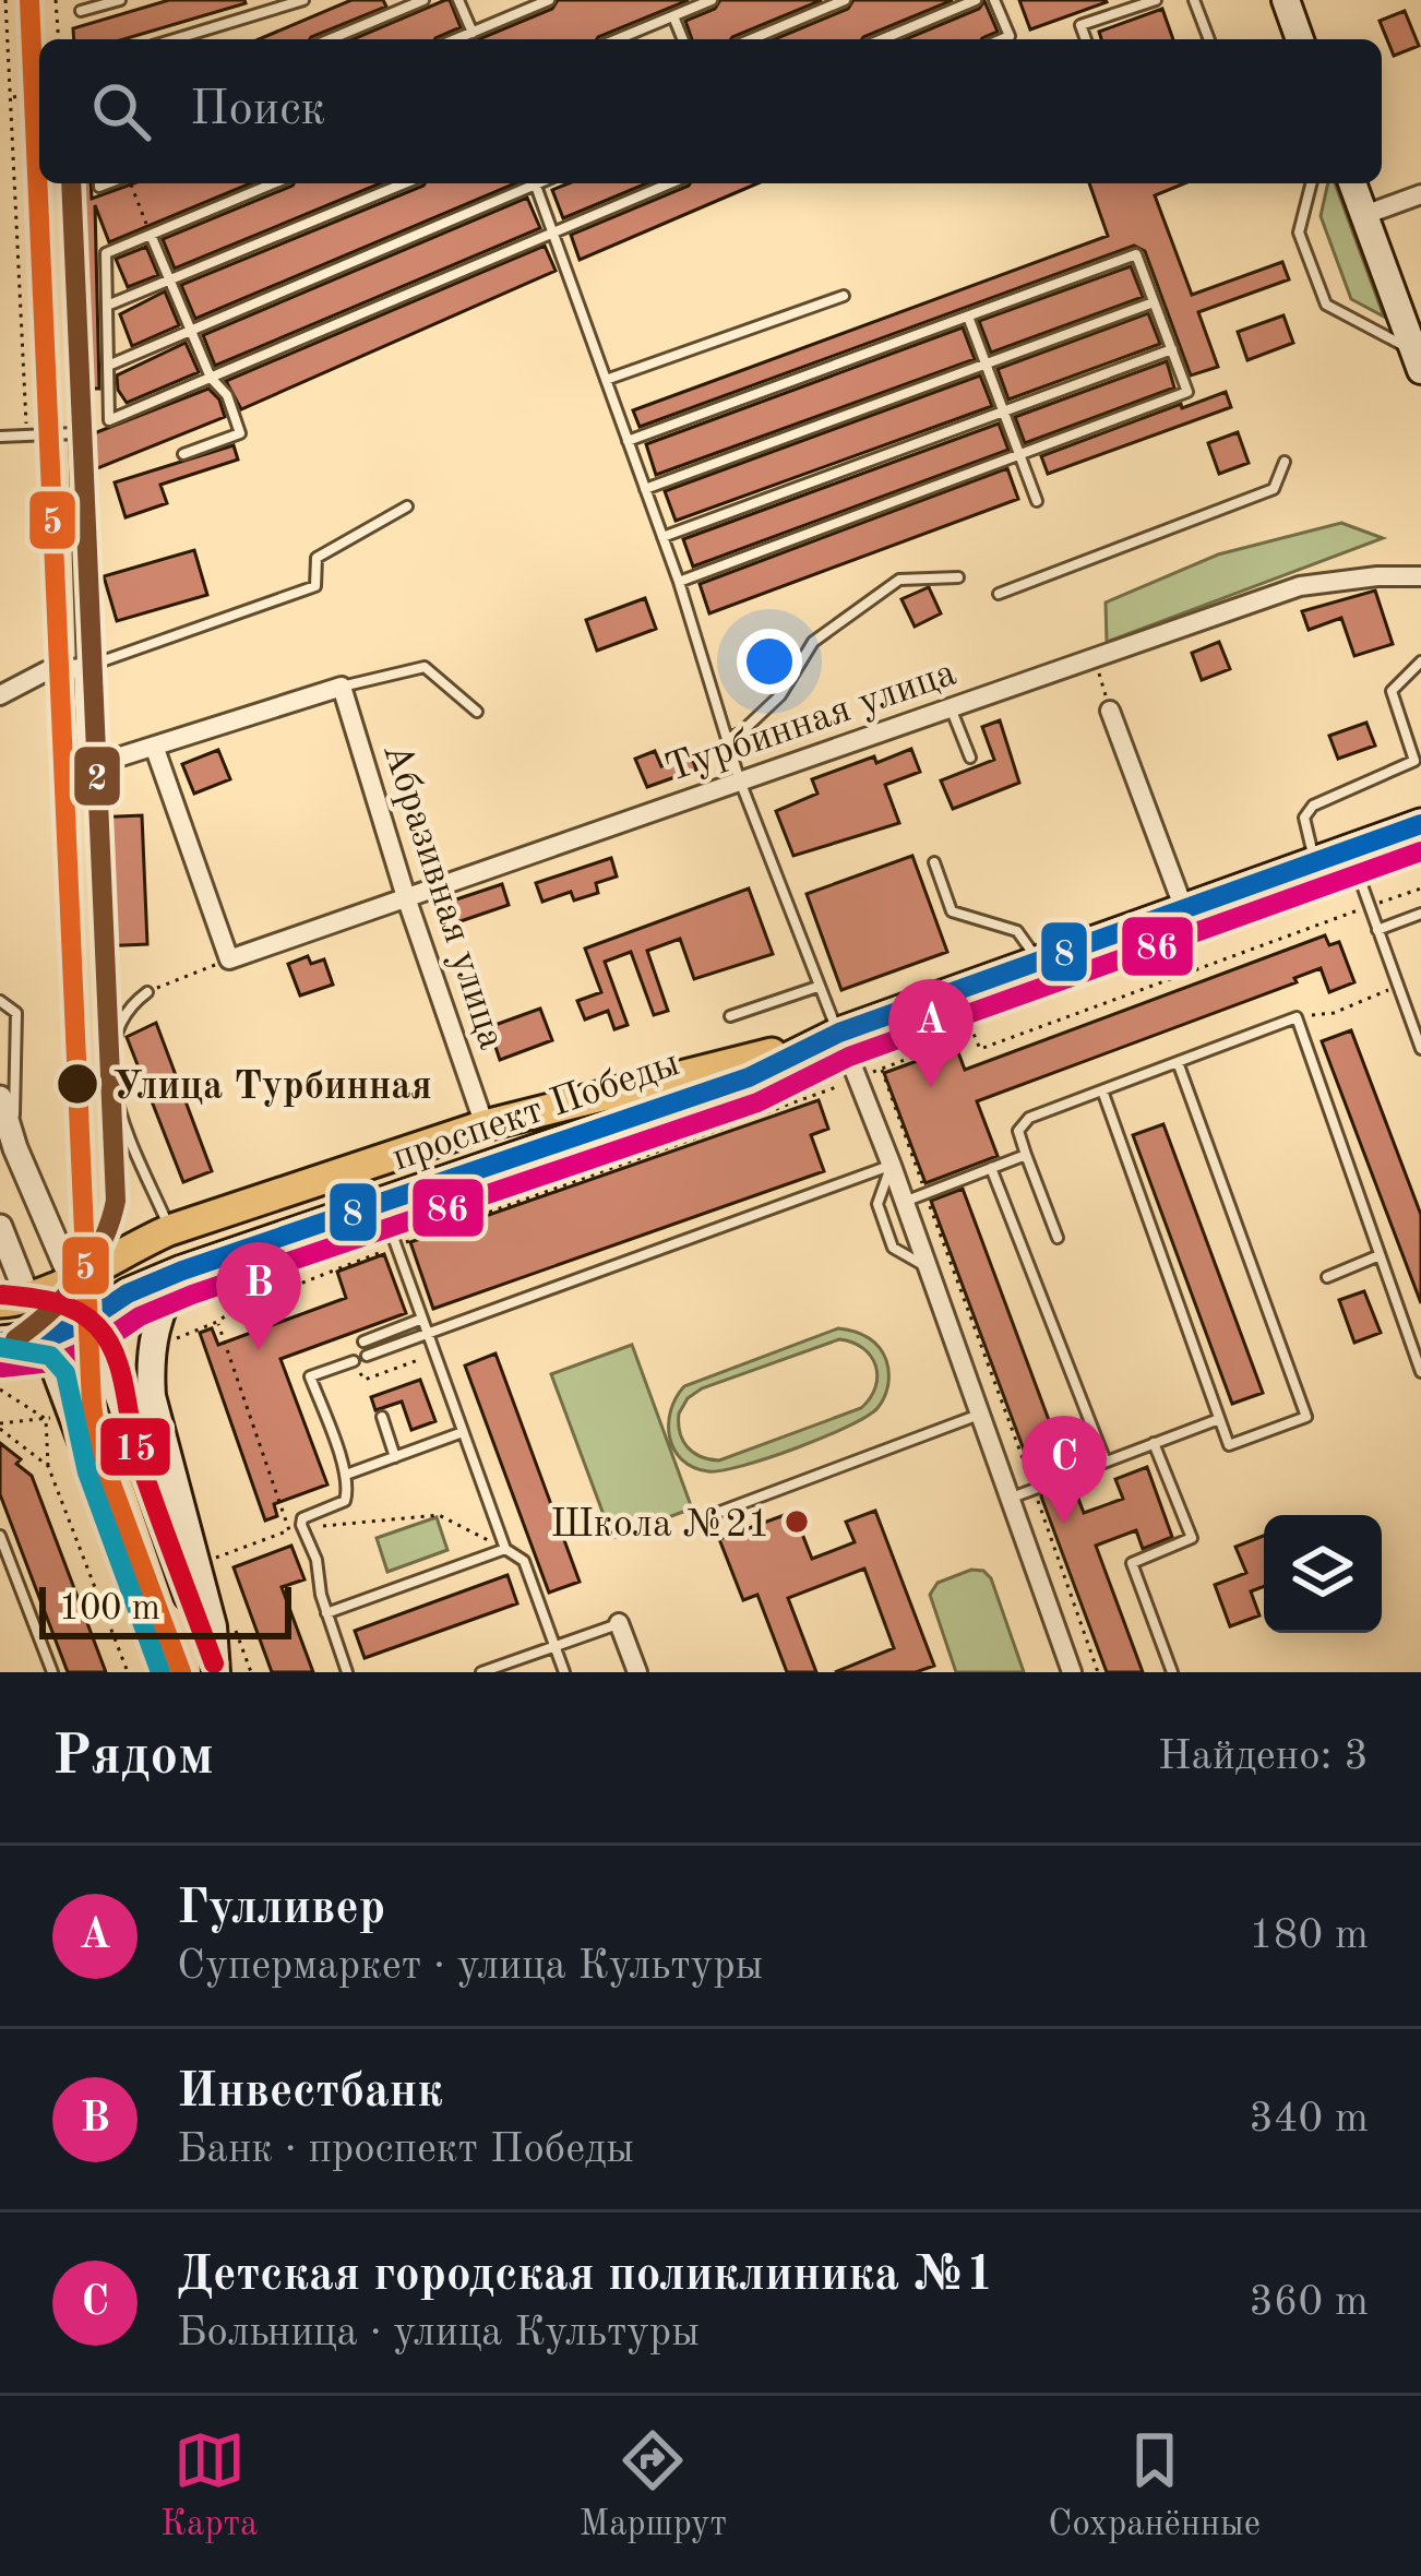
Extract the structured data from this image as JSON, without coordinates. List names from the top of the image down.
{
  "streets": {
    "main road": ["проспект Победы"],
    "street": ["Турбинная улица", "Абразивная улица"]
  },
  "crossings": [
    ["Турбинная улица", "Абразивная улица"],
    ["Абразивная улица", "проспект Победы"]
  ],
  "places": ["Улица Турбинная", "Школа №21"],
  "lines": [
    "transit line 5",
    "transit line 2",
    "transit line 8",
    "transit line 86",
    "transit line 15"
  ],
  "scale_bar": "100 m",
  "page": {
    "search": "Поиск",
    "pins": ["A", "B", "C"],
    "scale": "100 m",
    "heading": ["Рядом", "Найдено: 3"],
    "list": [
      {
        "mark": "A",
        "name": "Гулливер",
        "note": "Супермаркет · улица Культуры",
        "value": "180 m"
      },
      {
        "mark": "B",
        "name": "Инвестбанк",
        "note": "Банк · проспект Победы",
        "value": "340 m"
      },
      {
        "mark": "C",
        "name": "Детская городская поликлиника №1",
        "note": "Больница · улица Культуры",
        "value": "360 m"
      }
    ],
    "nav": ["Карта", "Маршрут", "Сохранённые"]
  }
}
